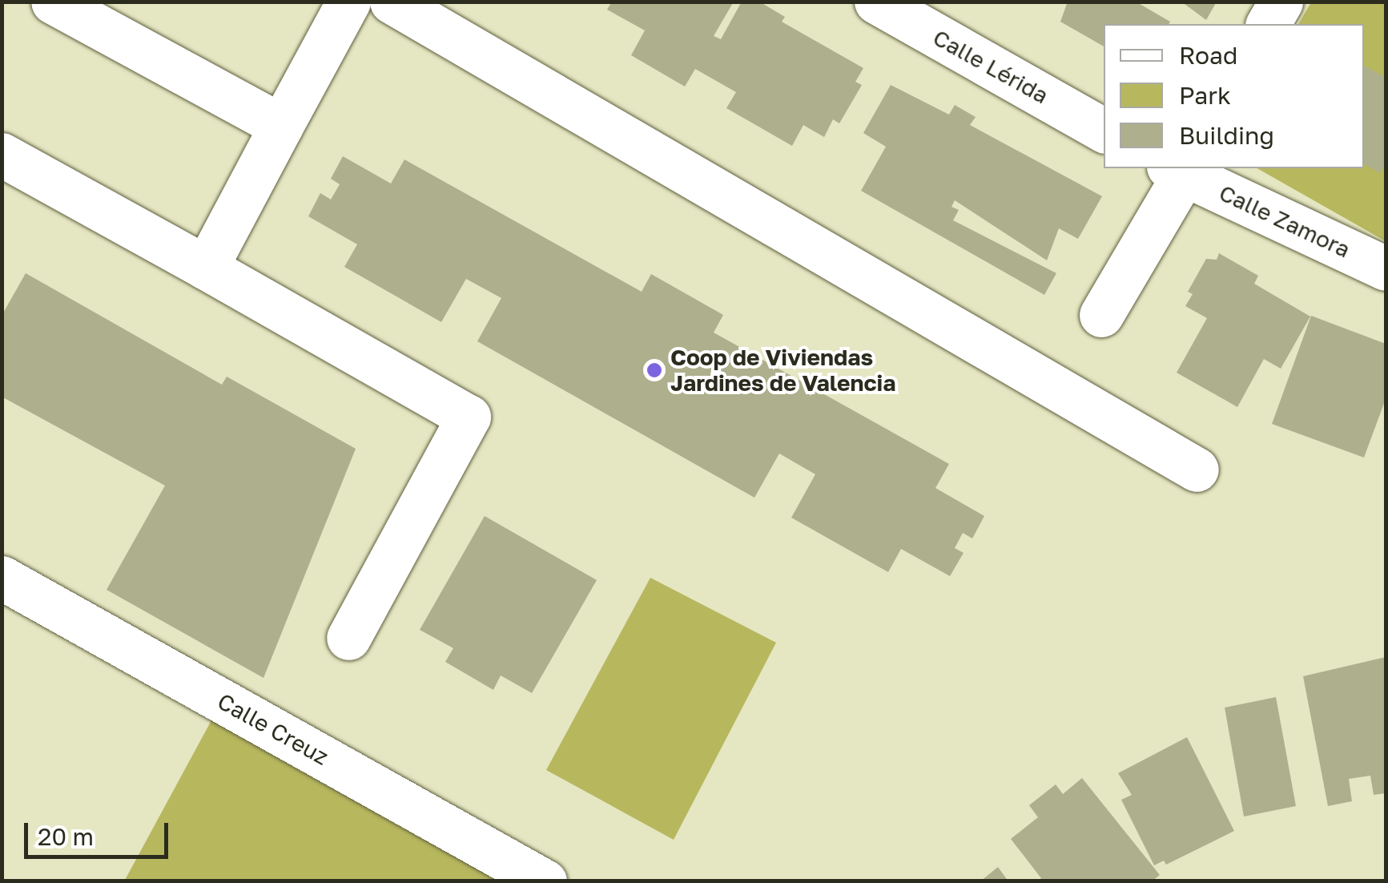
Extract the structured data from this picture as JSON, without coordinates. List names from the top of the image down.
{
  "streets": {
    "street": ["Calle Lérida", "Calle Zamora", "Calle Creuz"]
  },
  "places": ["Coop de Viviendas Jardines de Valencia"],
  "legend": ["Road", "Park", "Building"],
  "scale_bar": "20 m"
}
